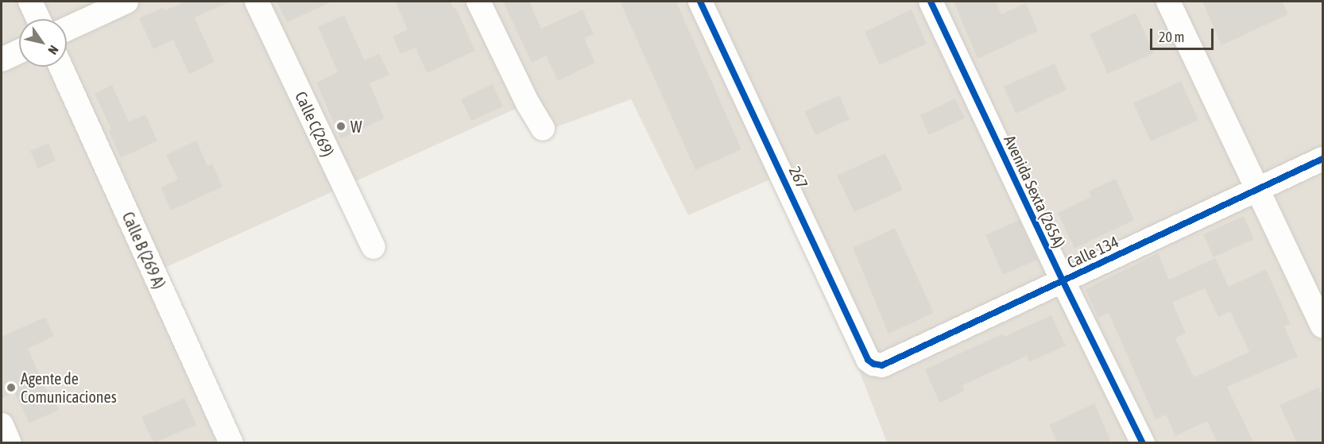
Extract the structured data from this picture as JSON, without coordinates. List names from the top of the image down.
{
  "streets": {
    "street": [
      "Calle C(269)",
      "267",
      "Avenida Sexta (265A)",
      "Calle B (269 A)",
      "Calle 134"
    ]
  },
  "crossings": [
    ["267", "Calle 134"],
    ["Avenida Sexta (265A)", "Calle 134"]
  ],
  "places": ["W", "Agente de Comunicaciones"],
  "scale_bar": "20 m",
  "north": "bottom right"
}
